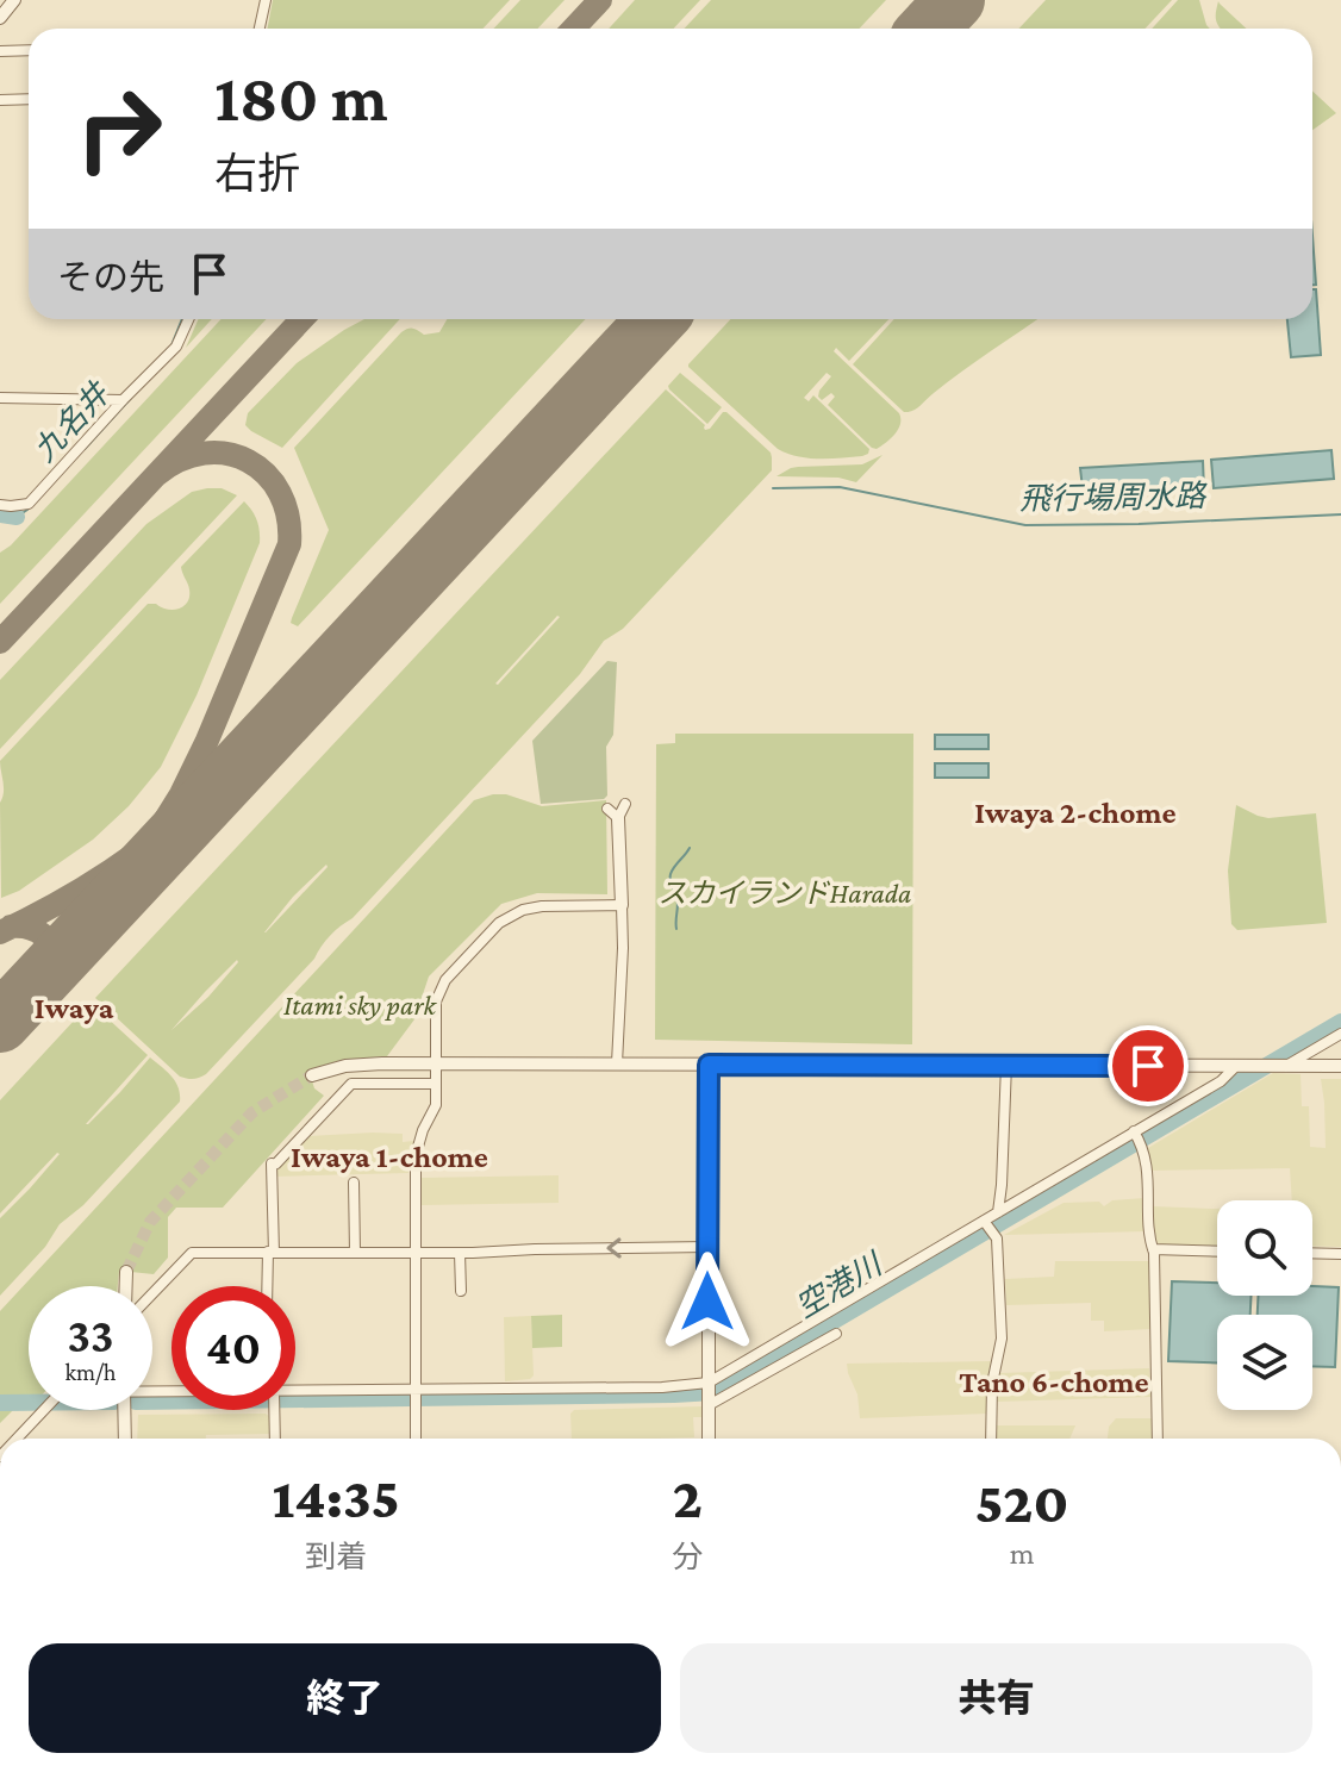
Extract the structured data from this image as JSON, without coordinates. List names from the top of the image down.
{
  "districts": [
    "Iwaya 2-chome",
    "Iwaya",
    "Iwaya 1-chome",
    "Tano 6-chome"
  ],
  "water": ["九名井", "飛行場周水路", "空港川"],
  "parks": ["スカイランドHarada", "Itami sky park"],
  "page": {
    "turn": ["180 m", "右折"],
    "then": "その先",
    "speed": "33 km/h",
    "limit": "40",
    "eta": [
      "14:35",
      "到着",
      "2",
      "分",
      "520",
      "m"
    ],
    "buttons": ["終了", "共有"]
  }
}
